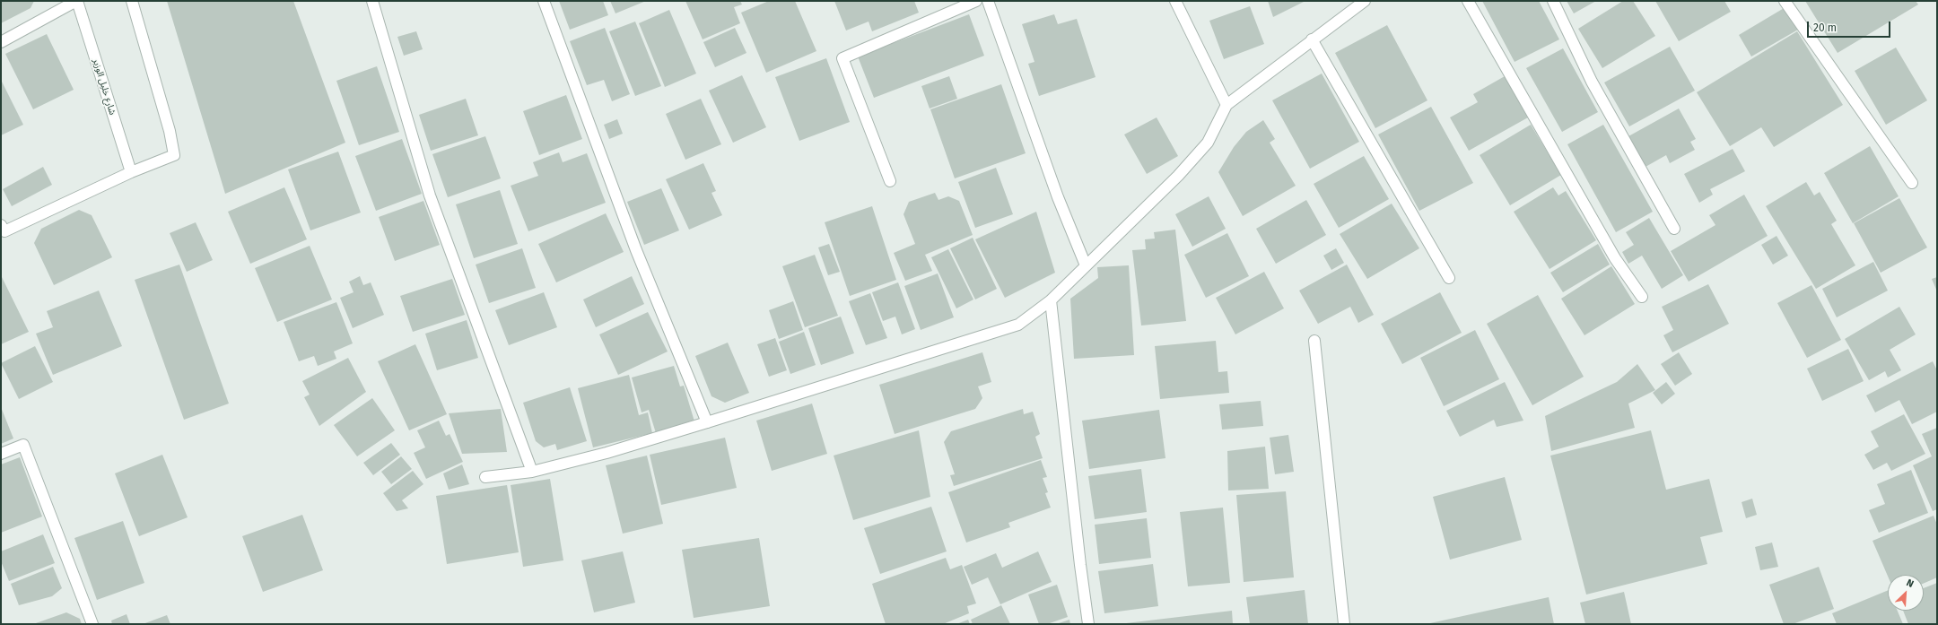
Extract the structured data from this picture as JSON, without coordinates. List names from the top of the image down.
{
  "streets": {
    "street": ["شارع خليل الوزير"]
  },
  "scale_bar": "20 m",
  "north": "top right"
}
